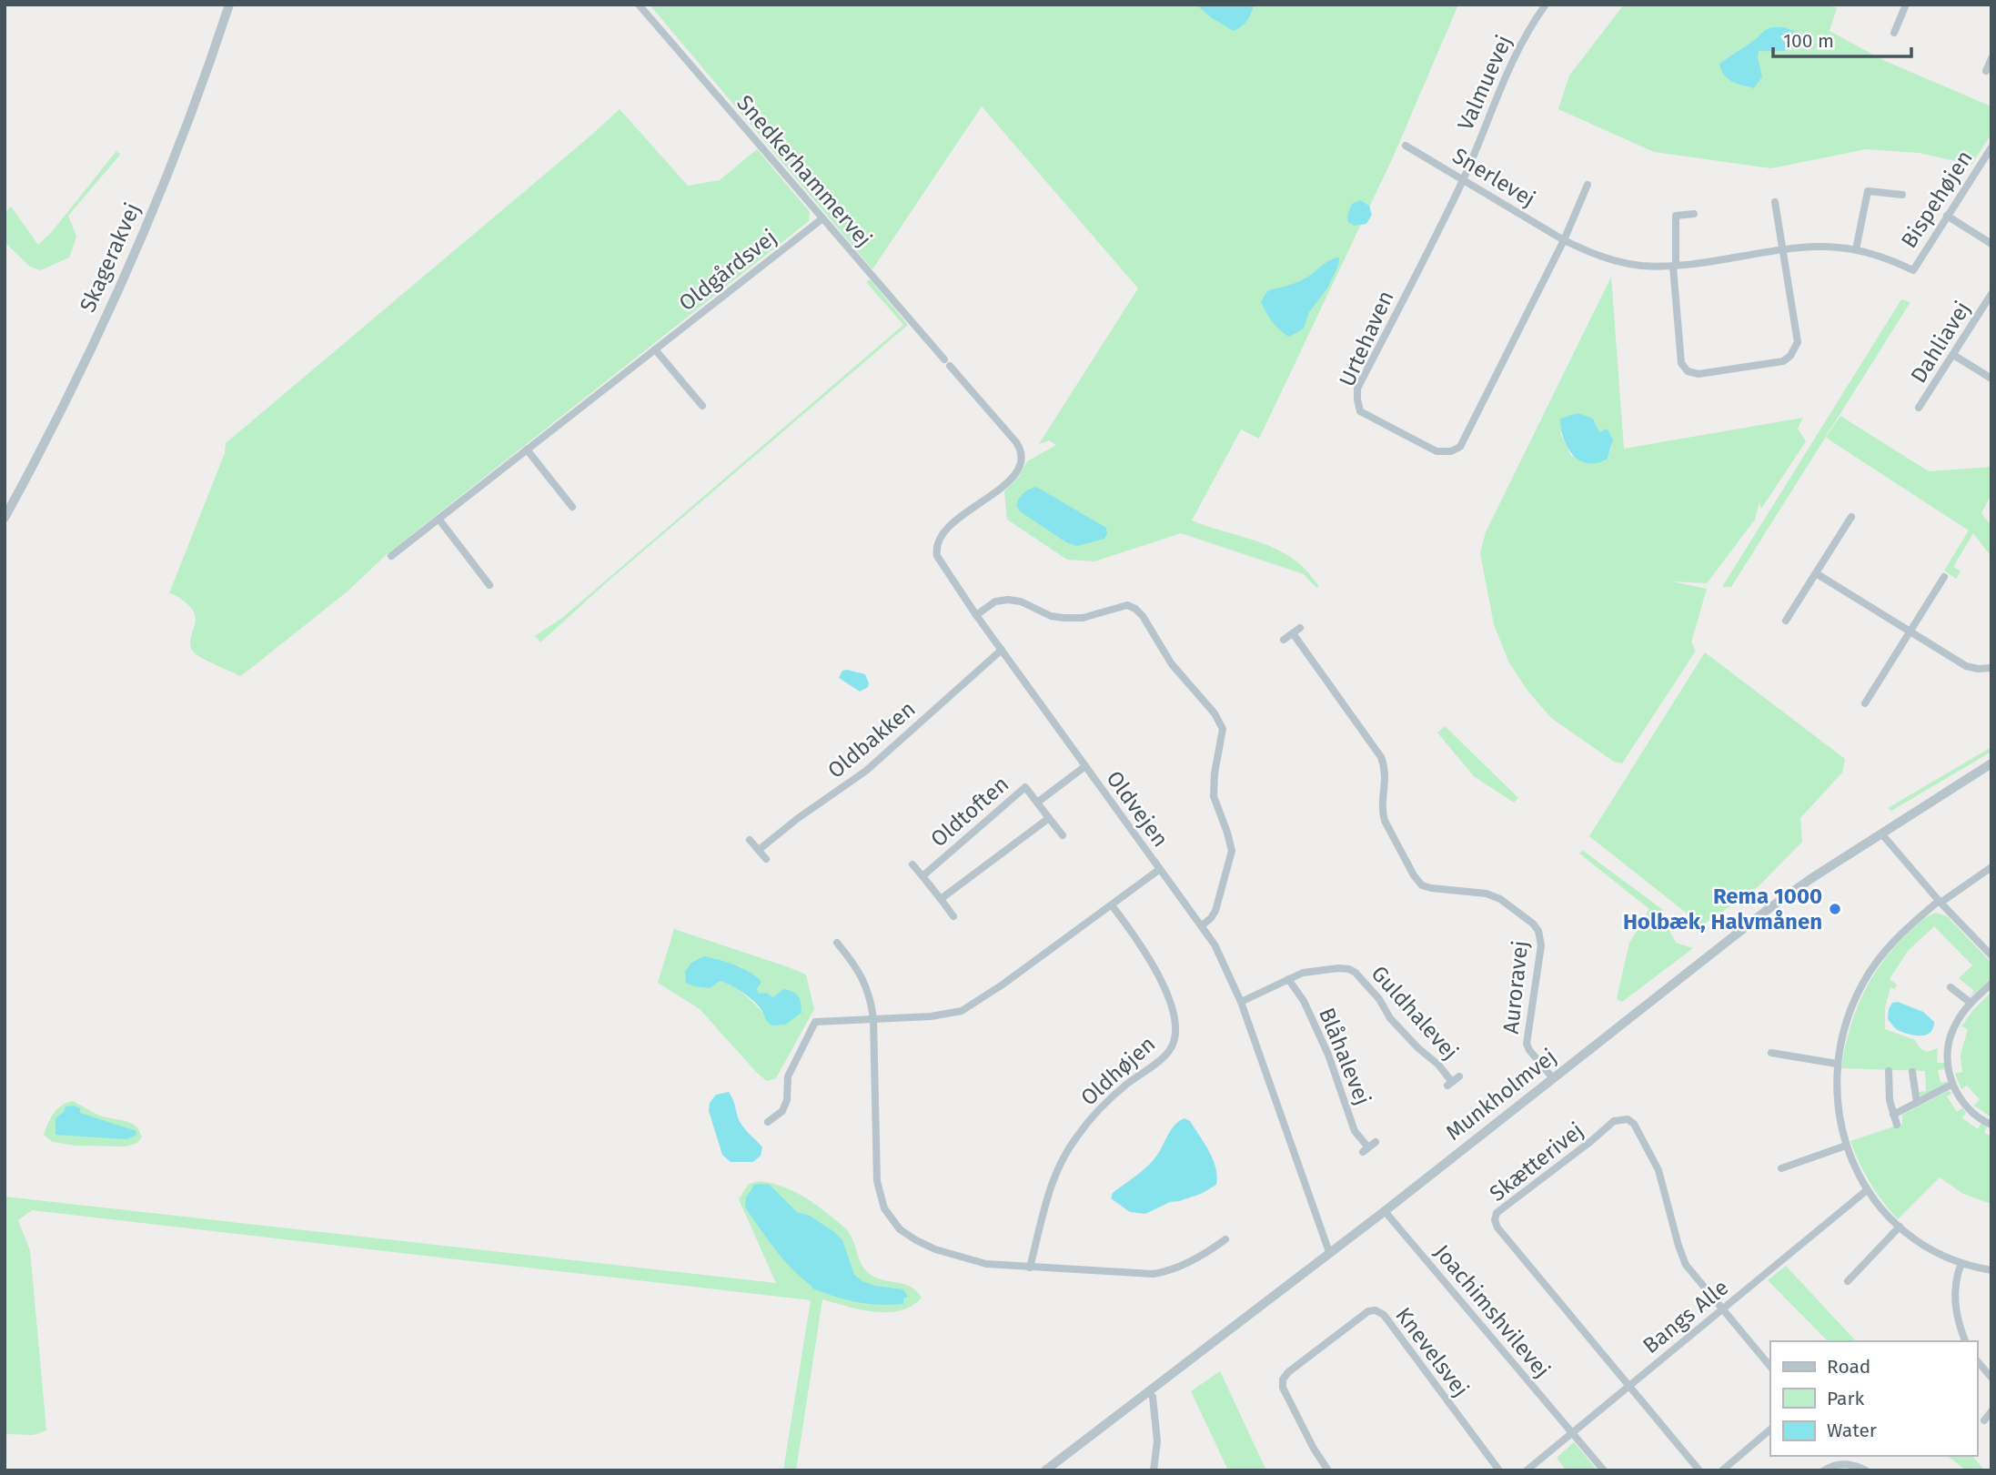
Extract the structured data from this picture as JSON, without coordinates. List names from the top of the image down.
{
  "streets": {
    "street": [
      "Valmuevej",
      "Snedkerhammervej",
      "Snerlevej",
      "Bispehøjen",
      "Skagerakvej",
      "Oldgårdsvej",
      "Urtehaven",
      "Dahliavej",
      "Oldbakken",
      "Oldvejen",
      "Oldtoften",
      "Auroravej",
      "Guldhalevej",
      "Blåhalevej",
      "Oldhøjen",
      "Munkholmvej",
      "Skætterivej",
      "Joachimshvilevej",
      "Bangs Alle",
      "Knevelsvej"
    ]
  },
  "crossings": [
    ["Valmuevej", "Snerlevej"],
    ["Valmuevej", "Urtehaven"],
    ["Snedkerhammervej", "Oldgårdsvej"],
    ["Snedkerhammervej", "Oldvejen"],
    ["Snerlevej", "Bispehøjen"],
    ["Snerlevej", "Urtehaven"],
    ["Oldbakken", "Oldvejen"],
    ["Oldvejen", "Oldtoften"],
    ["Oldvejen", "Guldhalevej"],
    ["Oldvejen", "Munkholmvej"],
    ["Auroravej", "Munkholmvej"],
    ["Guldhalevej", "Blåhalevej"],
    ["Munkholmvej", "Joachimshvilevej"],
    ["Skætterivej", "Bangs Alle"],
    ["Joachimshvilevej", "Bangs Alle"]
  ],
  "places": ["Rema 1000 Holbæk, Halvmånen"],
  "legend": ["Road", "Park", "Water"],
  "scale_bar": "100 m"
}
